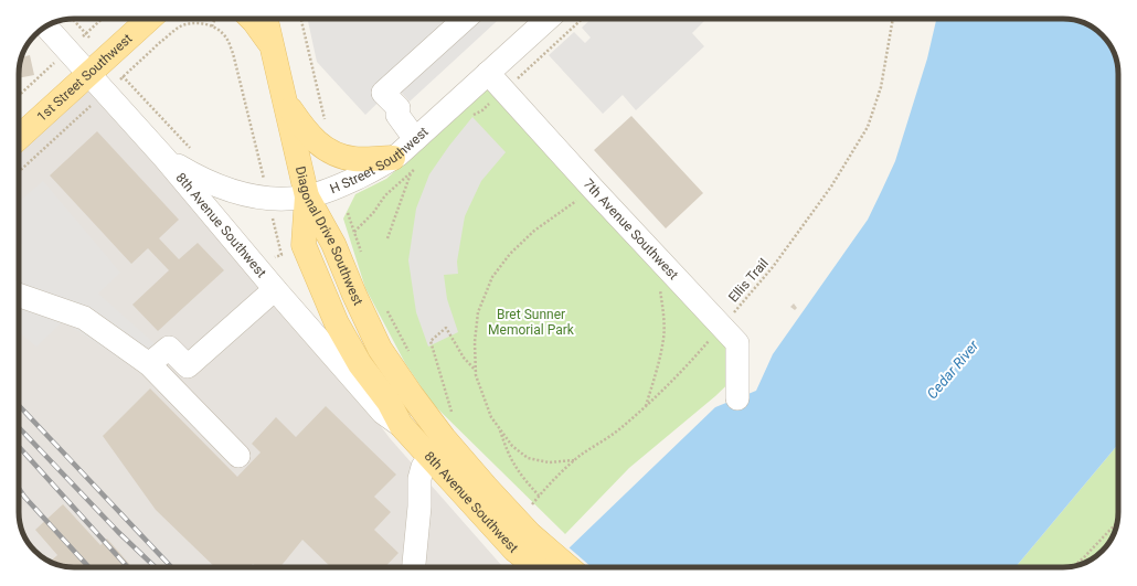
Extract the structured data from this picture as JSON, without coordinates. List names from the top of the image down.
{
  "streets": {
    "main road": ["1st Street Southwest", "8th Avenue Southwest", "Diagonal Drive Southwest"],
    "street": ["H Street Southwest", "7th Avenue Southwest"],
    "path": ["Ellis Trail"]
  },
  "crossings": [
    ["1st Street Southwest", "8th Avenue Southwest"],
    ["H Street Southwest", "8th Avenue Southwest"],
    ["H Street Southwest", "7th Avenue Southwest"],
    ["H Street Southwest", "Diagonal Drive Southwest"],
    ["8th Avenue Southwest", "Diagonal Drive Southwest"],
    ["7th Avenue Southwest", "Ellis Trail"]
  ],
  "water": ["Cedar River"],
  "parks": ["Bret Sunner Memorial Park"]
}
